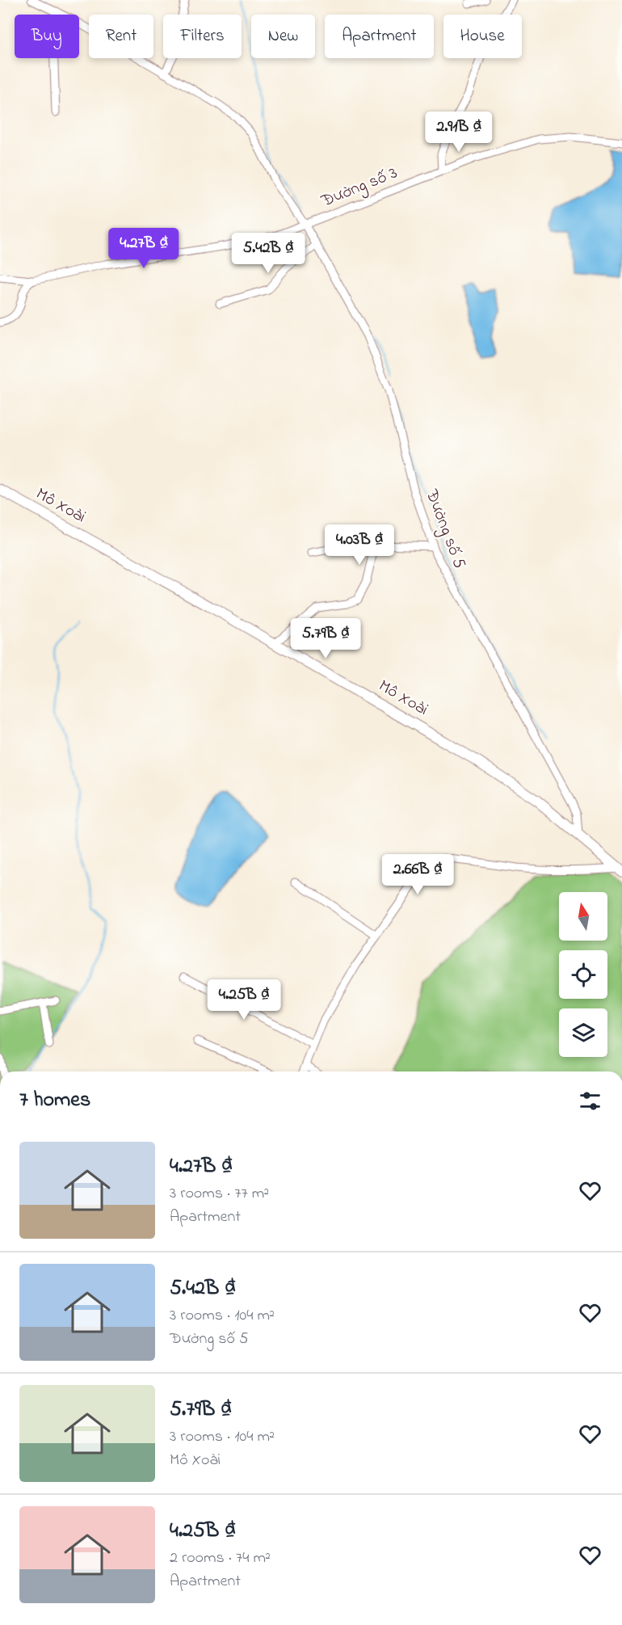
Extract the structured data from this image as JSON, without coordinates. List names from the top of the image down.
{
  "streets": {
    "main road": ["Mô Xoài"],
    "street": ["Đường số 3", "Đường số 5"]
  },
  "crossings": [
    ["Đường số 3", "Đường số 5"],
    ["Mô Xoài", "Đường số 5"]
  ],
  "north": "top",
  "page": {
    "chip": [
      "Buy",
      "Rent",
      "Filters",
      "New",
      "Apartment",
      "House"
    ],
    "price": [
      "2.91B ₫",
      "4.27B ₫",
      "5.42B ₫",
      "4.03B ₫",
      "5.79B ₫",
      "2.66B ₫",
      "4.25B ₫"
    ],
    "heading": "7 homes",
    "list": [
      {
        "name": "4.27B ₫",
        "note": "3 rooms · 77 m² · Apartment"
      },
      {
        "name": "5.42B ₫",
        "note": "3 rooms · 104 m² · Đường số 5"
      },
      {
        "name": "5.79B ₫",
        "note": "3 rooms · 104 m² · Mô Xoài"
      },
      {
        "name": "4.25B ₫",
        "note": "2 rooms · 74 m² · Apartment"
      }
    ]
  }
}
